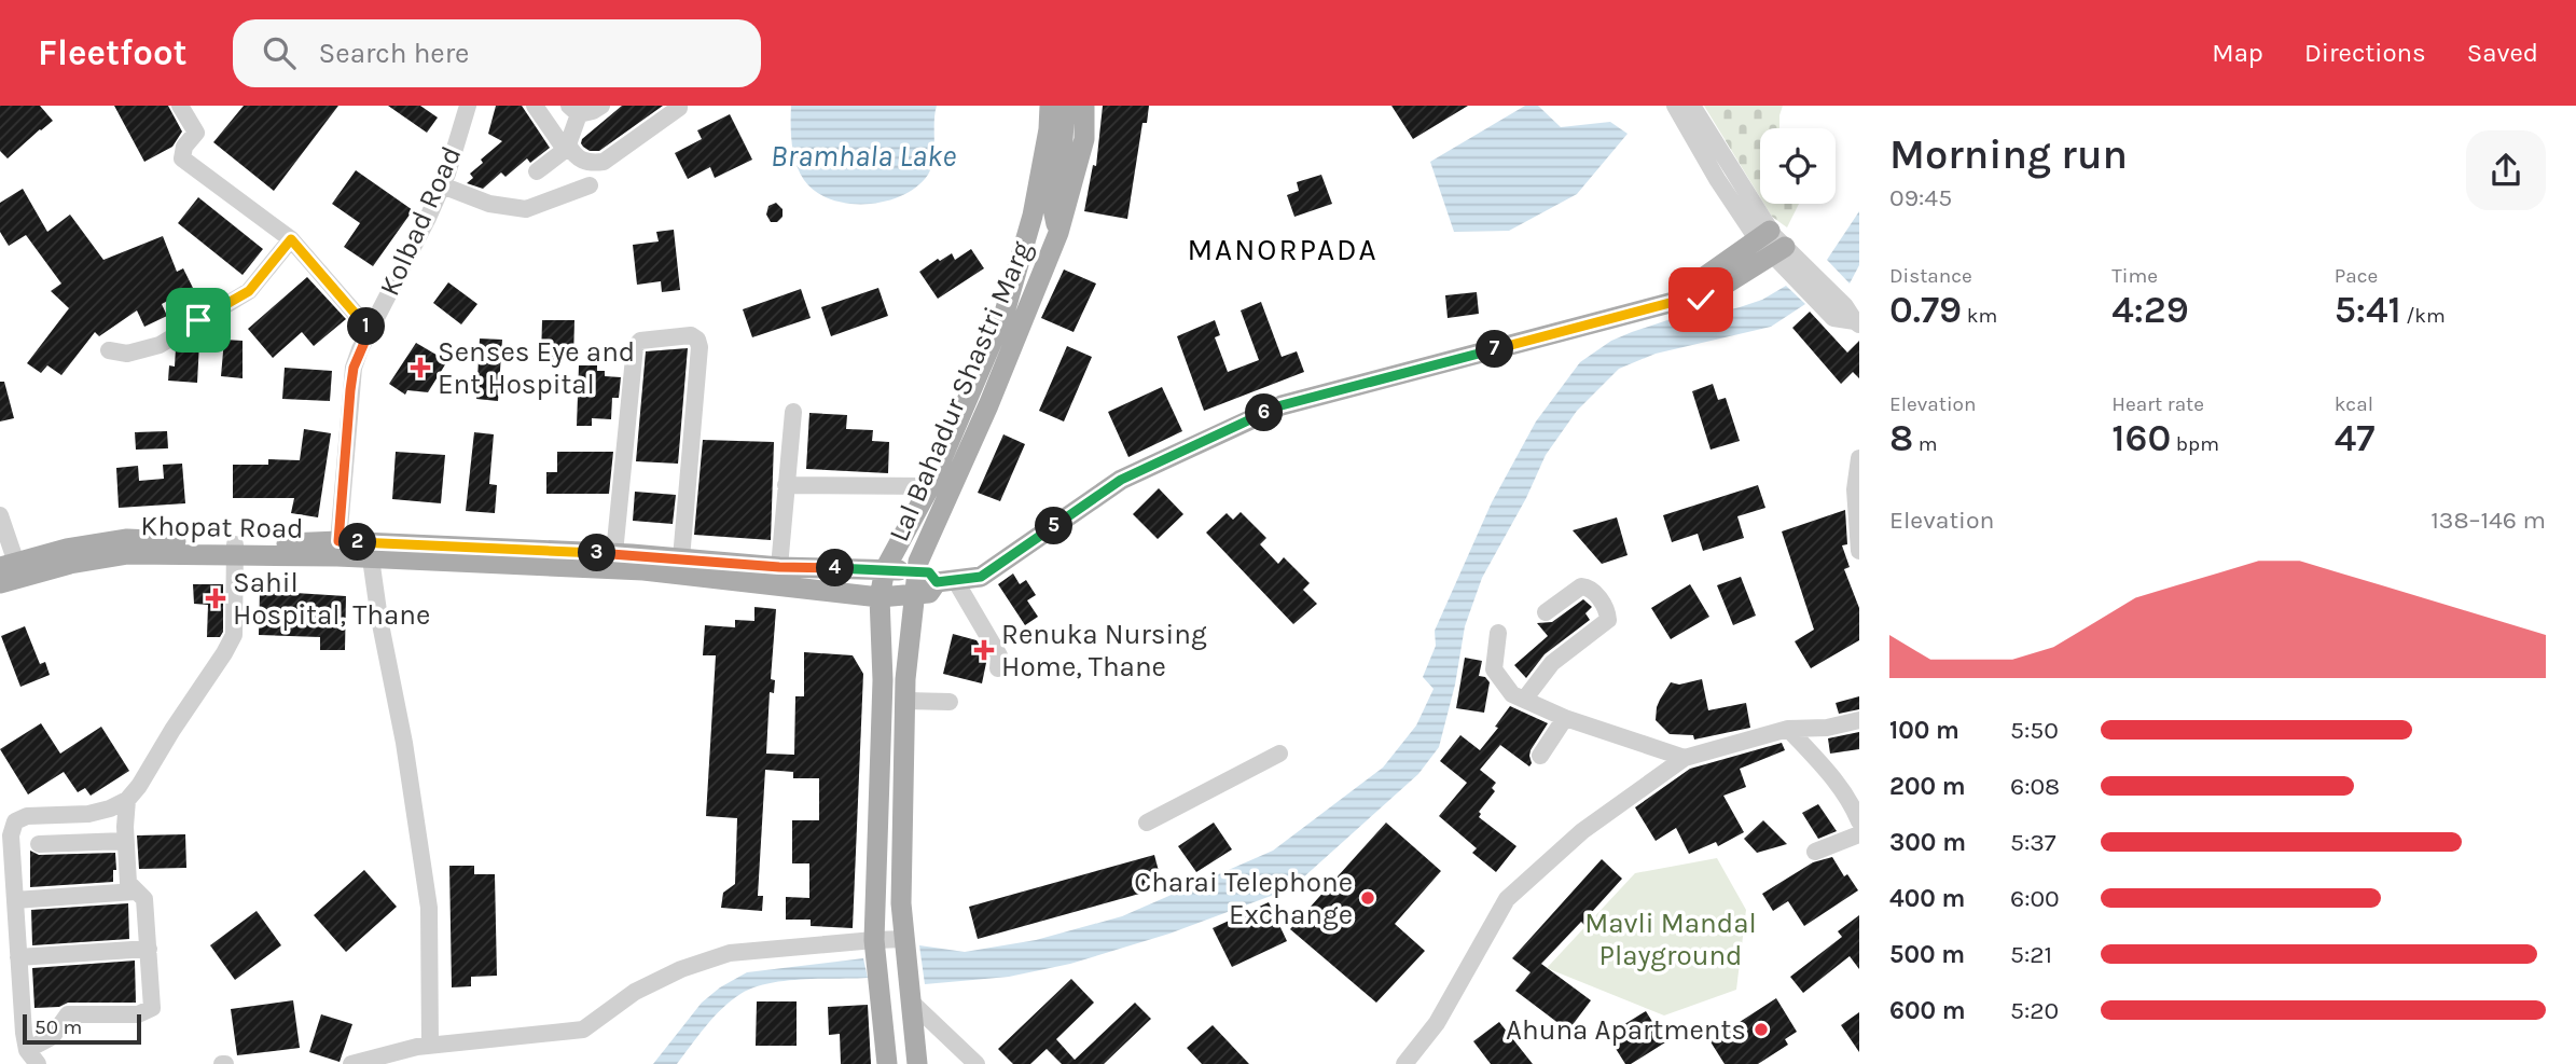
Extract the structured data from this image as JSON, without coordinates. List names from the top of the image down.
{
  "streets": {
    "main road": ["Lal Bahadur Shastri Marg", "Khopat Road"],
    "street": ["Kolbad Road"]
  },
  "crossings": [
    ["Kolbad Road", "Khopat Road"],
    ["Lal Bahadur Shastri Marg", "Khopat Road"]
  ],
  "districts": ["MANORPADA"],
  "water": ["Bramhala Lake"],
  "parks": ["Mavli Mandal Playground"],
  "places": {
    "health": ["Senses Eye and Ent Hospital", "Sahil Hospital, Thane", "Renuka Nursing Home, Thane"],
    "other": ["Charai Telephone Exchange", "Ahuna Apartments"]
  },
  "scale_bar": "50 m",
  "page": {
    "header": "Fleetfoot",
    "search": "Search here",
    "nav": ["Map", "Directions", "Saved"],
    "heading": ["Morning run", "09:45"],
    "stats": [
      ["Distance", "0.79 km"],
      ["Time", "4:29"],
      ["Pace", "5:41 /km"],
      ["Elevation", "8 m"],
      ["Heart rate", "160 bpm"],
      ["kcal", "47"]
    ],
    "pins": [
      "1",
      "7",
      "6",
      "5",
      "2",
      "3",
      "4"
    ],
    "chart": ["Elevation", "138–146 m"],
    "list": [
      {
        "name": "100 m",
        "note": "5:50"
      },
      {
        "name": "200 m",
        "note": "6:08"
      },
      {
        "name": "300 m",
        "note": "5:37"
      },
      {
        "name": "400 m",
        "note": "6:00"
      },
      {
        "name": "500 m",
        "note": "5:21"
      },
      {
        "name": "600 m",
        "note": "5:20"
      }
    ],
    "scale": "50 m"
  }
}
